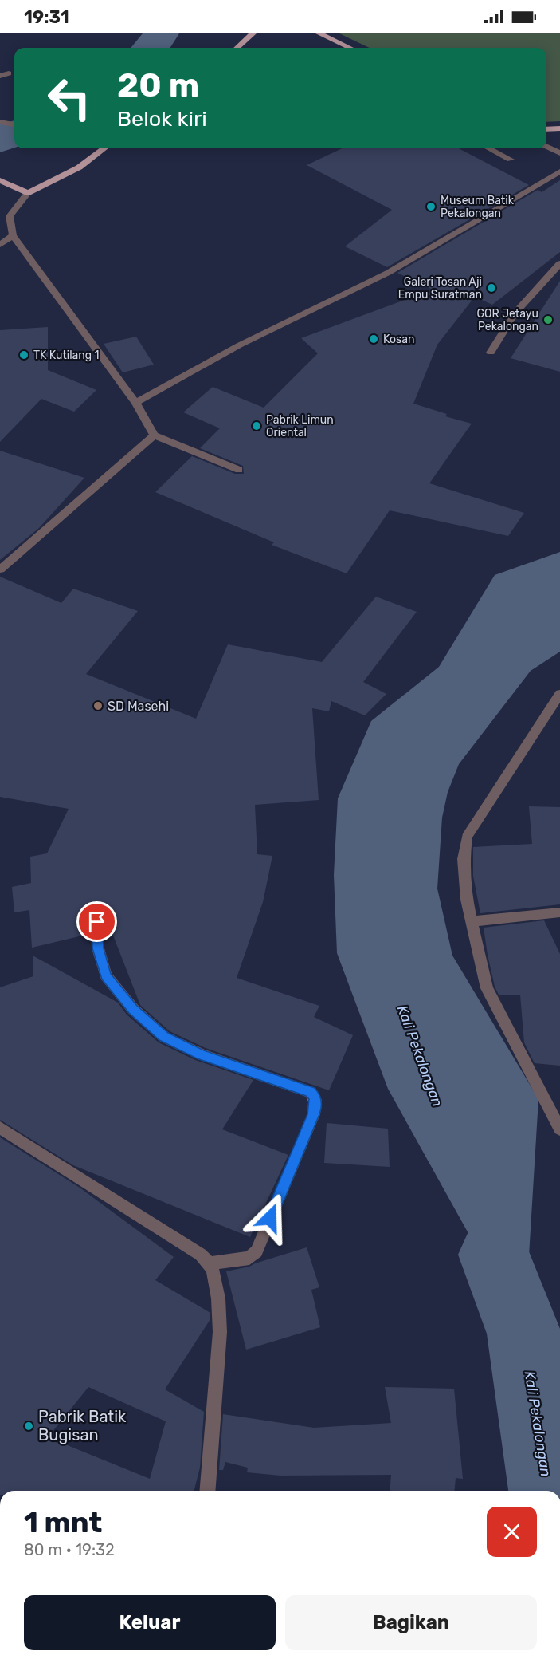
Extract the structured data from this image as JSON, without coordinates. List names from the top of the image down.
{
  "water": ["Kali Pekalongan"],
  "places": [
    "Museum Batik Pekalongan",
    "Galeri Tosan Aji Empu Suratman",
    "GOR Jetayu Pekalongan",
    "Kosan",
    "TK Kutilang 1",
    "Pabrik Limun Oriental",
    "SD Masehi",
    "Pabrik Batik Bugisan"
  ],
  "page": {
    "status": "19:31",
    "turn": ["20 m", "Belok kiri"],
    "heading": ["1 mnt", "80 m · 19:32"],
    "buttons": ["Keluar", "Bagikan"]
  }
}
